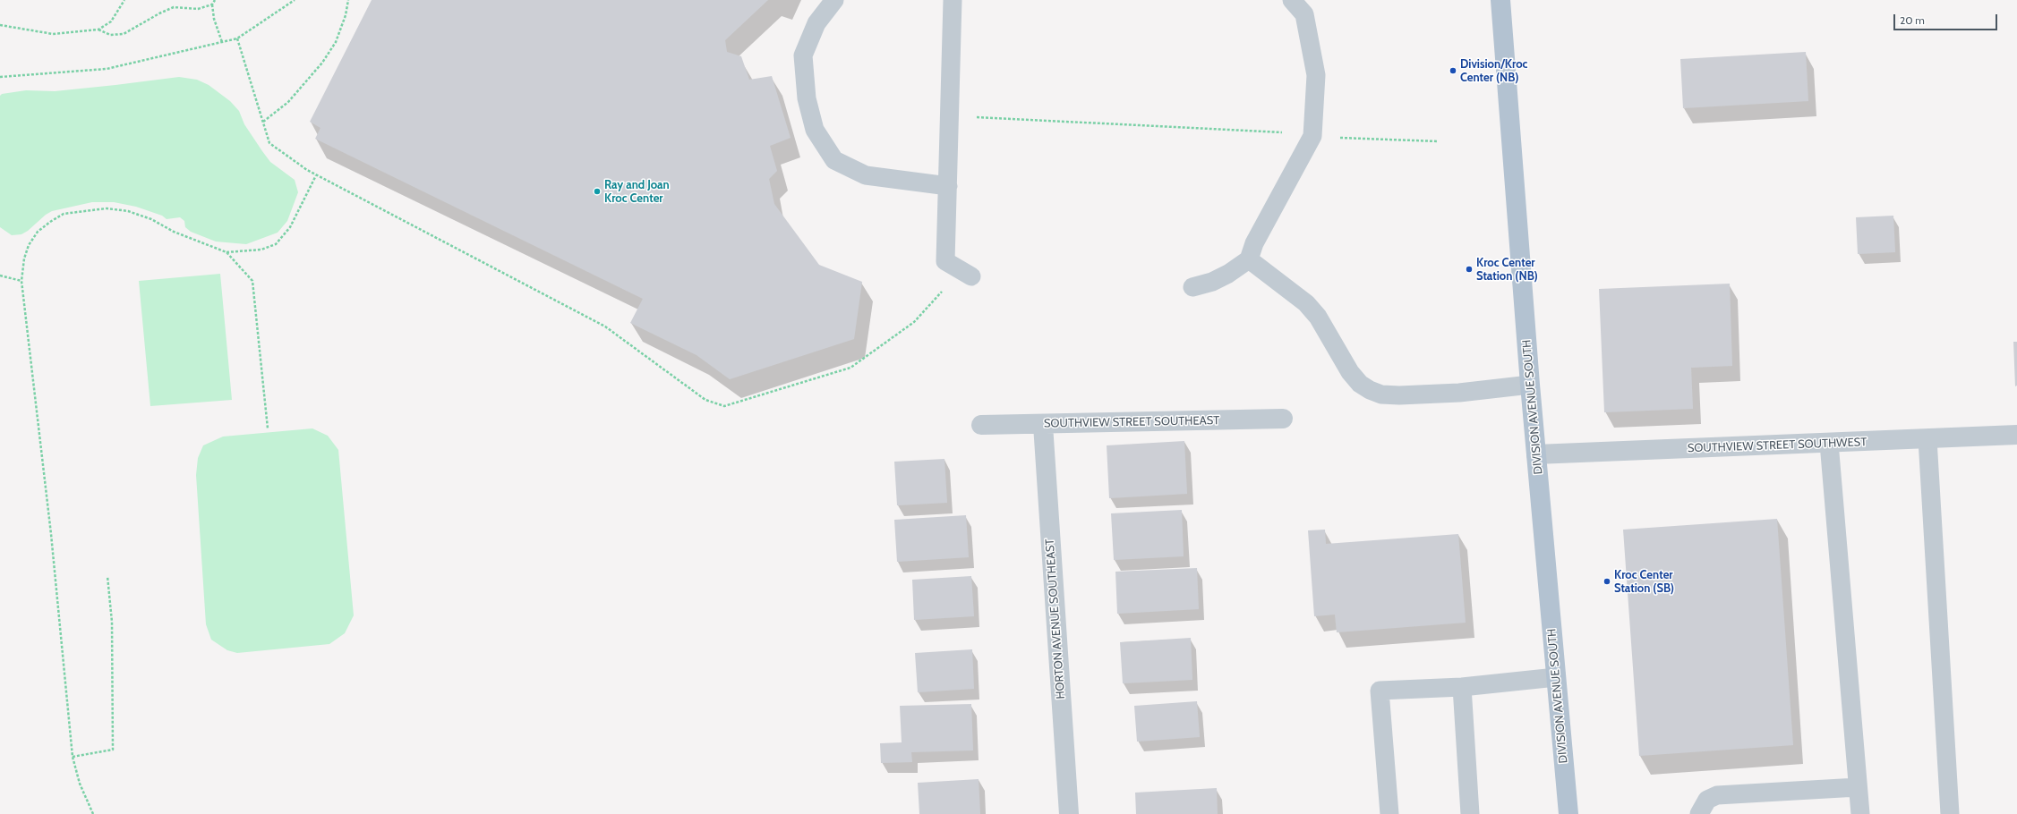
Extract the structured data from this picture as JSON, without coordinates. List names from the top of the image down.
{
  "streets": {
    "main road": ["DIVISION AVENUE SOUTH"],
    "street": ["SOUTHVIEW STREET SOUTHEAST", "SOUTHVIEW STREET SOUTHWEST", "HORTON AVENUE SOUTHEAST"]
  },
  "crossings": [
    ["DIVISION AVENUE SOUTH", "SOUTHVIEW STREET SOUTHWEST"],
    ["SOUTHVIEW STREET SOUTHEAST", "HORTON AVENUE SOUTHEAST"]
  ],
  "places": [
    "Division/Kroc Center (NB)",
    "Ray and Joan Kroc Center",
    "Kroc Center Station (NB)",
    "Kroc Center Station (SB)"
  ],
  "scale_bar": "20 m"
}
